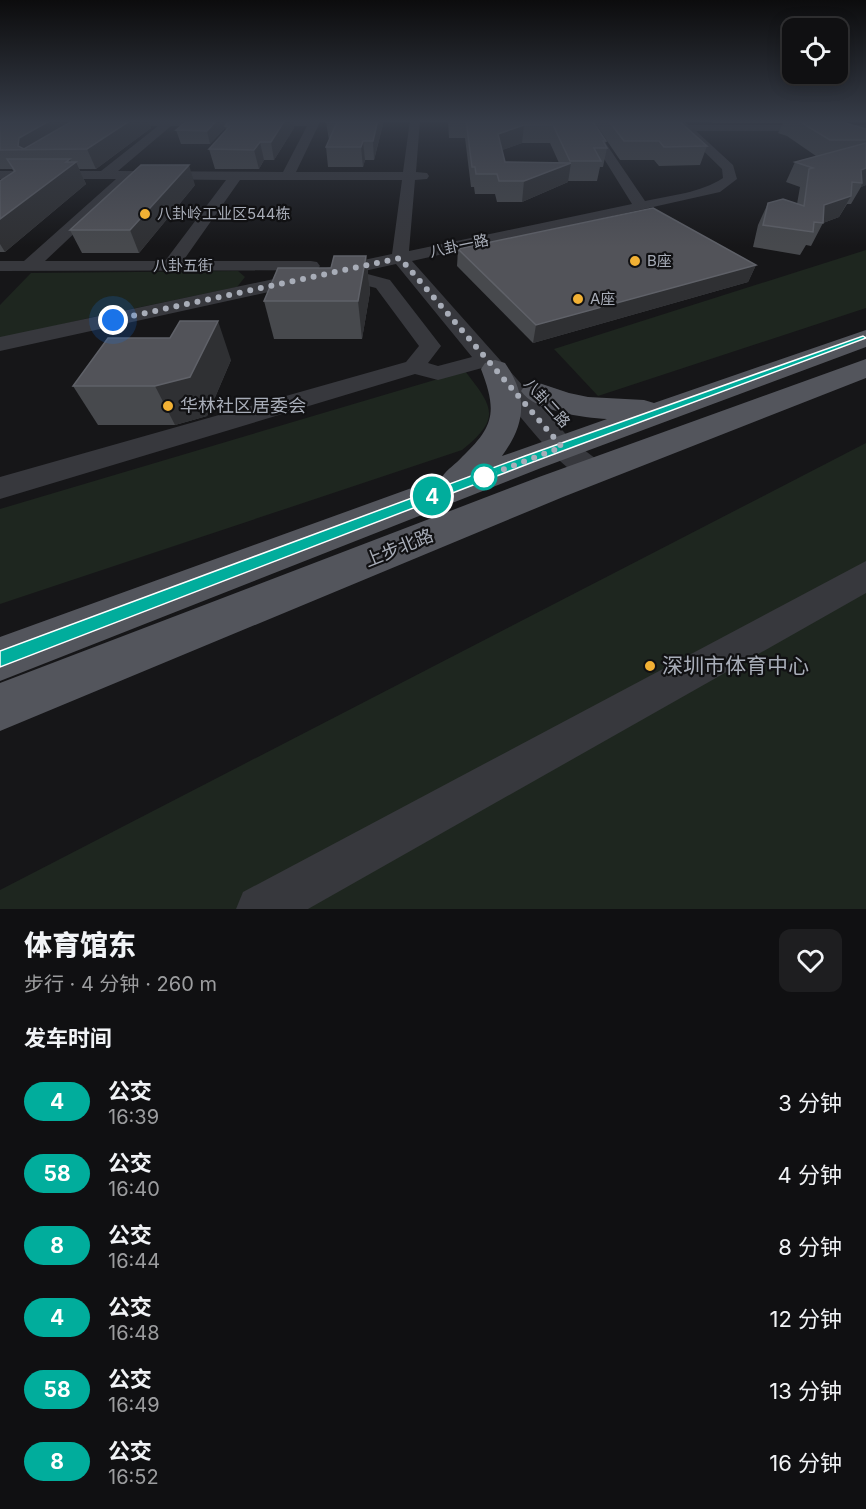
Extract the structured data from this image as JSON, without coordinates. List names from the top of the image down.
{
  "streets": {
    "main road": ["上步北路"],
    "street": ["八卦一路", "八卦五街", "八卦二路"]
  },
  "crossings": [
    ["八卦一路", "八卦五街"],
    ["八卦一路", "八卦二路"],
    ["八卦二路", "上步北路"]
  ],
  "places": [
    "八卦岭工业区544栋",
    "B座",
    "A座",
    "华林社区居委会",
    "深圳市体育中心"
  ],
  "lines": ["bus line 4"],
  "page": {
    "on_map": "4",
    "heading": [
      ["体育馆东", "步行 · 4 分钟 · 260 m"],
      "发车时间"
    ],
    "list": [
      {
        "mark": "4",
        "name": "公交",
        "note": "16:39",
        "value": "3 分钟"
      },
      {
        "mark": "58",
        "name": "公交",
        "note": "16:40",
        "value": "4 分钟"
      },
      {
        "mark": "8",
        "name": "公交",
        "note": "16:44",
        "value": "8 分钟"
      },
      {
        "mark": "4",
        "name": "公交",
        "note": "16:48",
        "value": "12 分钟"
      },
      {
        "mark": "58",
        "name": "公交",
        "note": "16:49",
        "value": "13 分钟"
      },
      {
        "mark": "8",
        "name": "公交",
        "note": "16:52",
        "value": "16 分钟"
      }
    ]
  }
}
